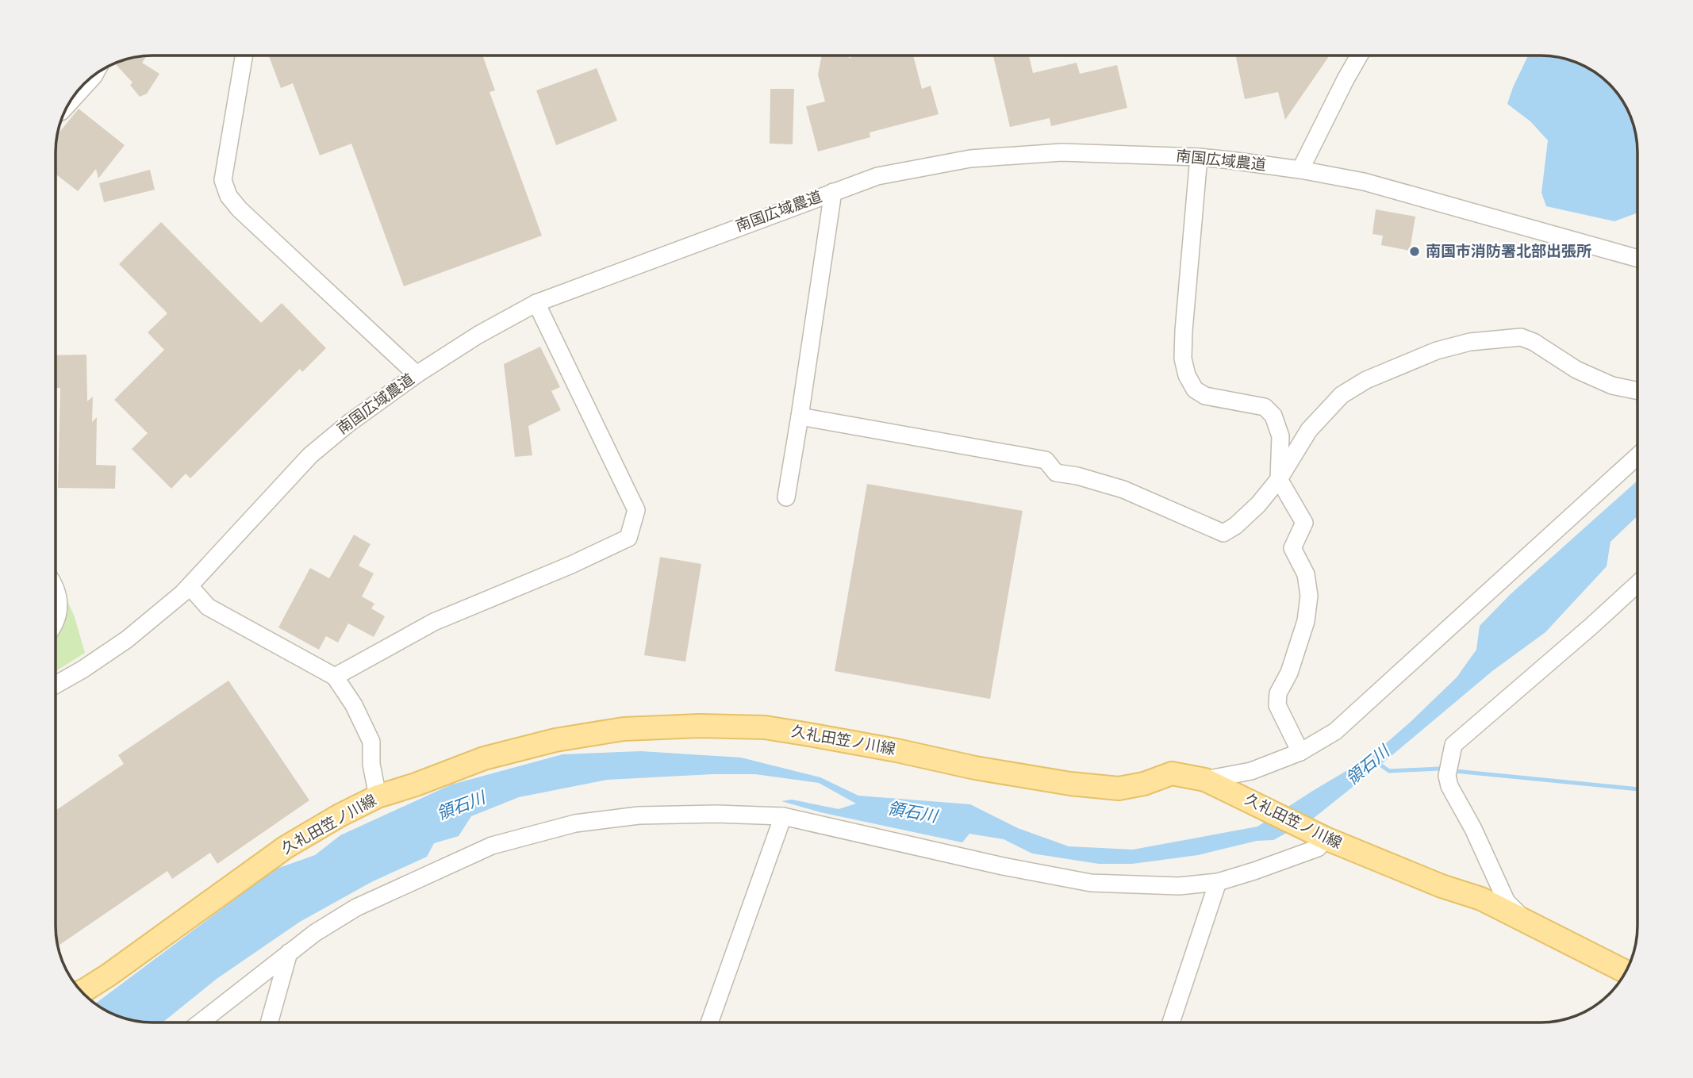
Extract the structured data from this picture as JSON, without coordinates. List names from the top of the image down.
{
  "streets": {
    "main road": ["久礼田笠ノ川線"],
    "street": ["南国広域農道"]
  },
  "water": ["領石川"],
  "places": ["南国市消防署北部出張所"]
}
